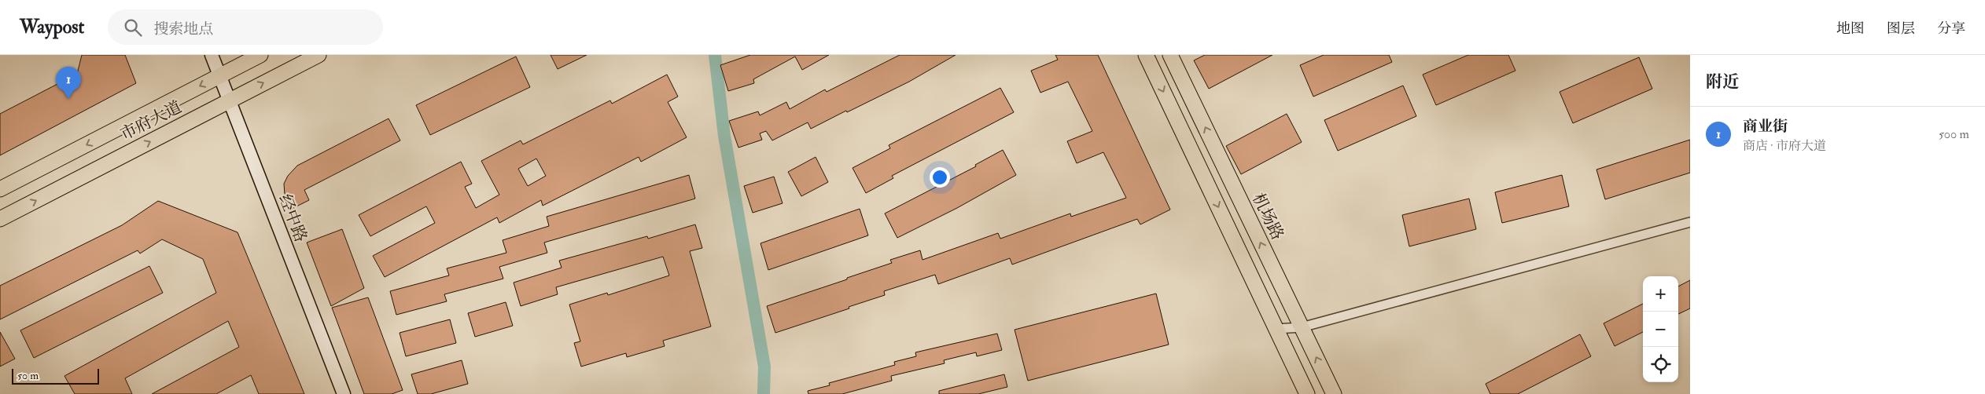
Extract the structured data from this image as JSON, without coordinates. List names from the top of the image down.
{
  "streets": {
    "main road": ["市府大道", "机场路", "经中路"]
  },
  "crossings": [
    ["市府大道", "经中路"]
  ],
  "scale_bar": "50 m",
  "page": {
    "header": "Waypost",
    "search": "搜索地点",
    "nav": ["地图", "图层", "分享"],
    "heading": "附近",
    "pins": "1",
    "list": [
      {
        "mark": "1",
        "name": "商业街",
        "note": "商店 · 市府大道",
        "value": "500 m"
      }
    ],
    "map_buttons": ["+", "−"],
    "scale": "50 m"
  }
}
